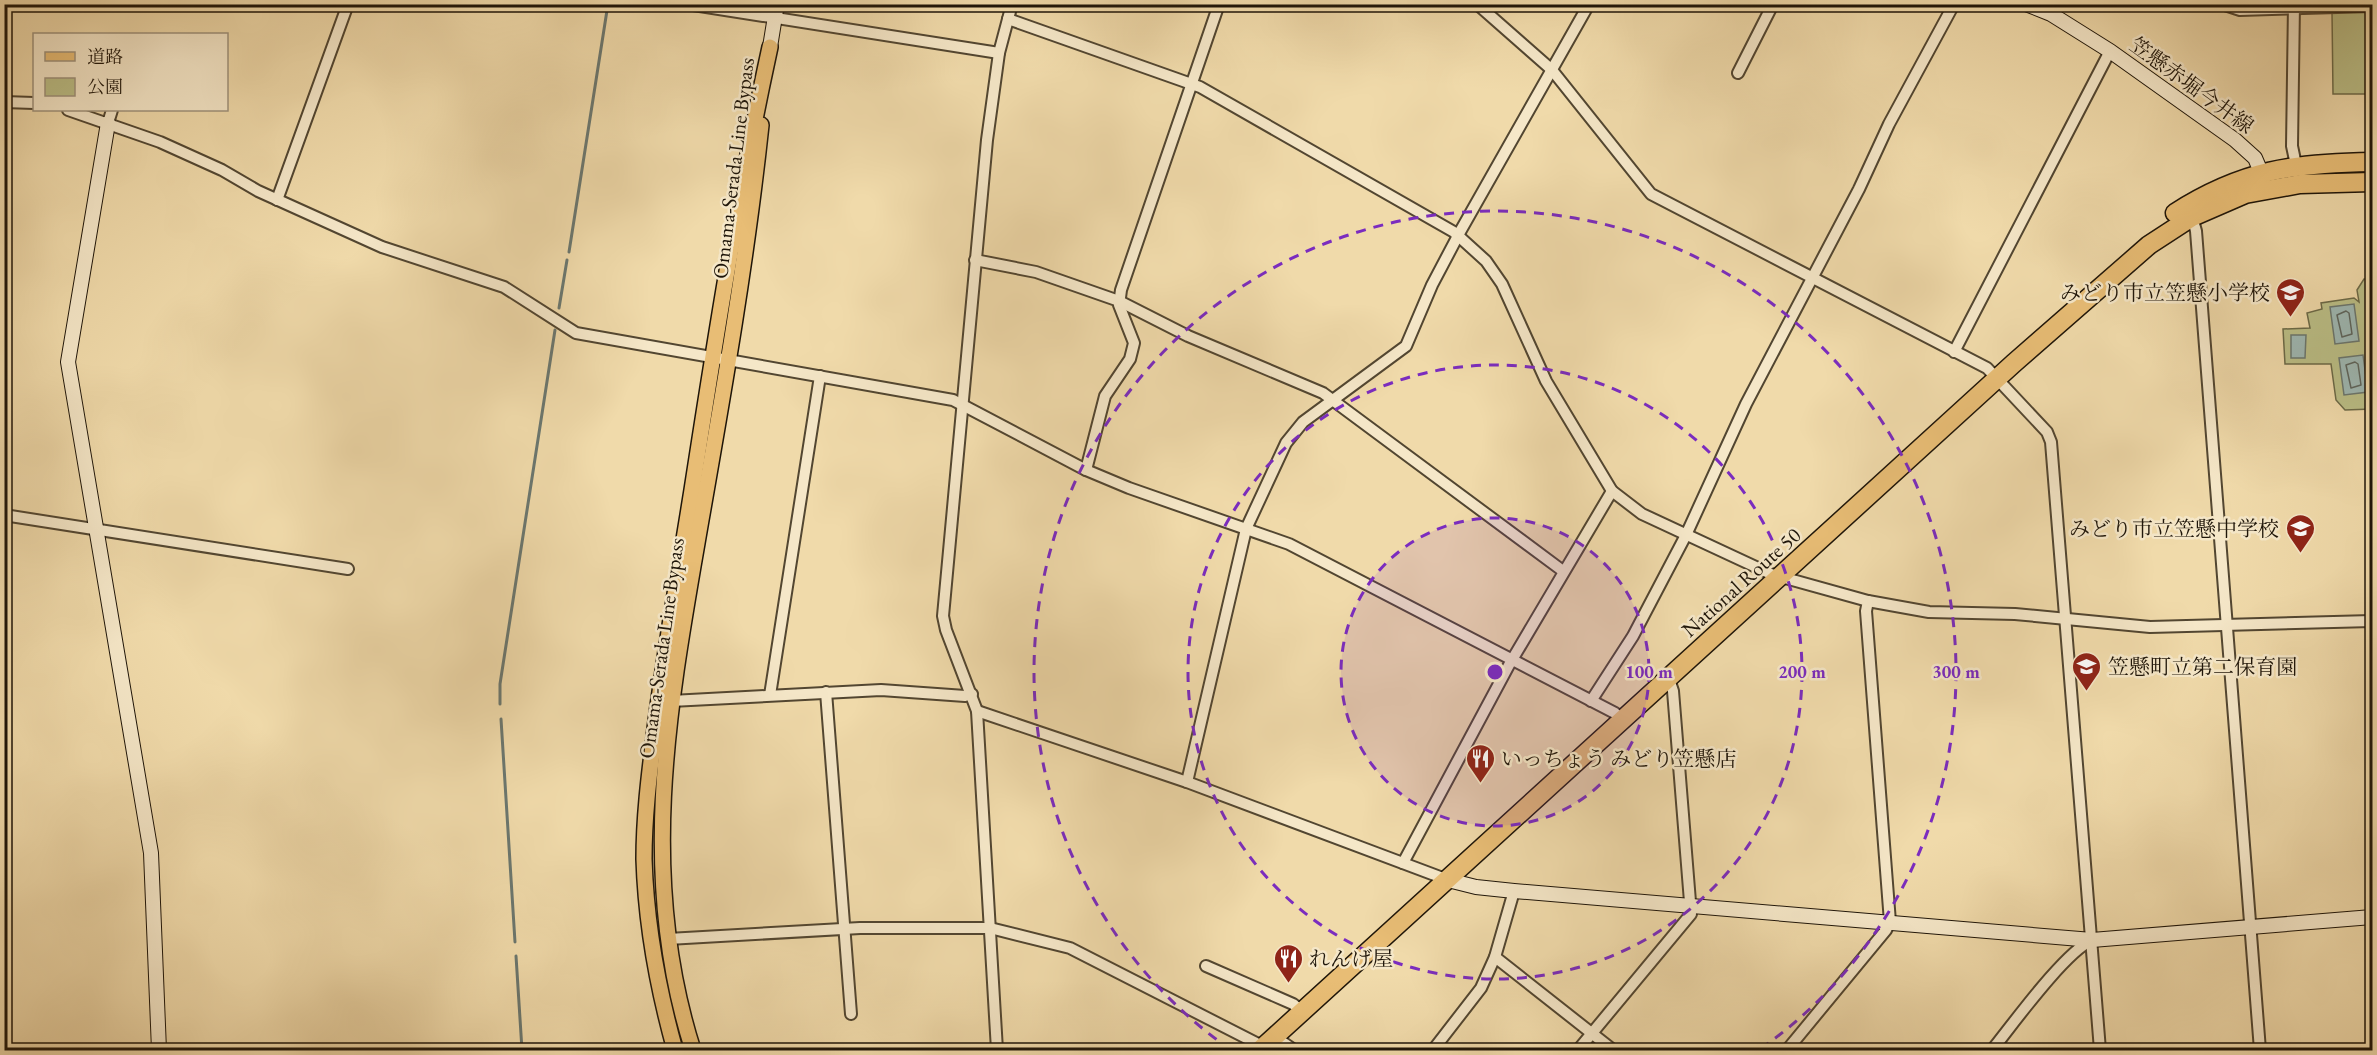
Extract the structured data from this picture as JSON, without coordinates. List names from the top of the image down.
{
  "streets": {
    "highway": ["National Route 50"],
    "main road": ["Omama-Serada Line Bypass"],
    "street": ["笠懸赤堀今井線"]
  },
  "places": {
    "school or university": ["みどり市立笠懸小学校", "みどり市立笠懸中学校", "笠懸町立第二保育園"],
    "restaurant": ["いっちょう みどり笠懸店", "れんげ屋"]
  },
  "legend": ["道路", "公園"],
  "rings": ["100 m", "200 m", "300 m"]
}
